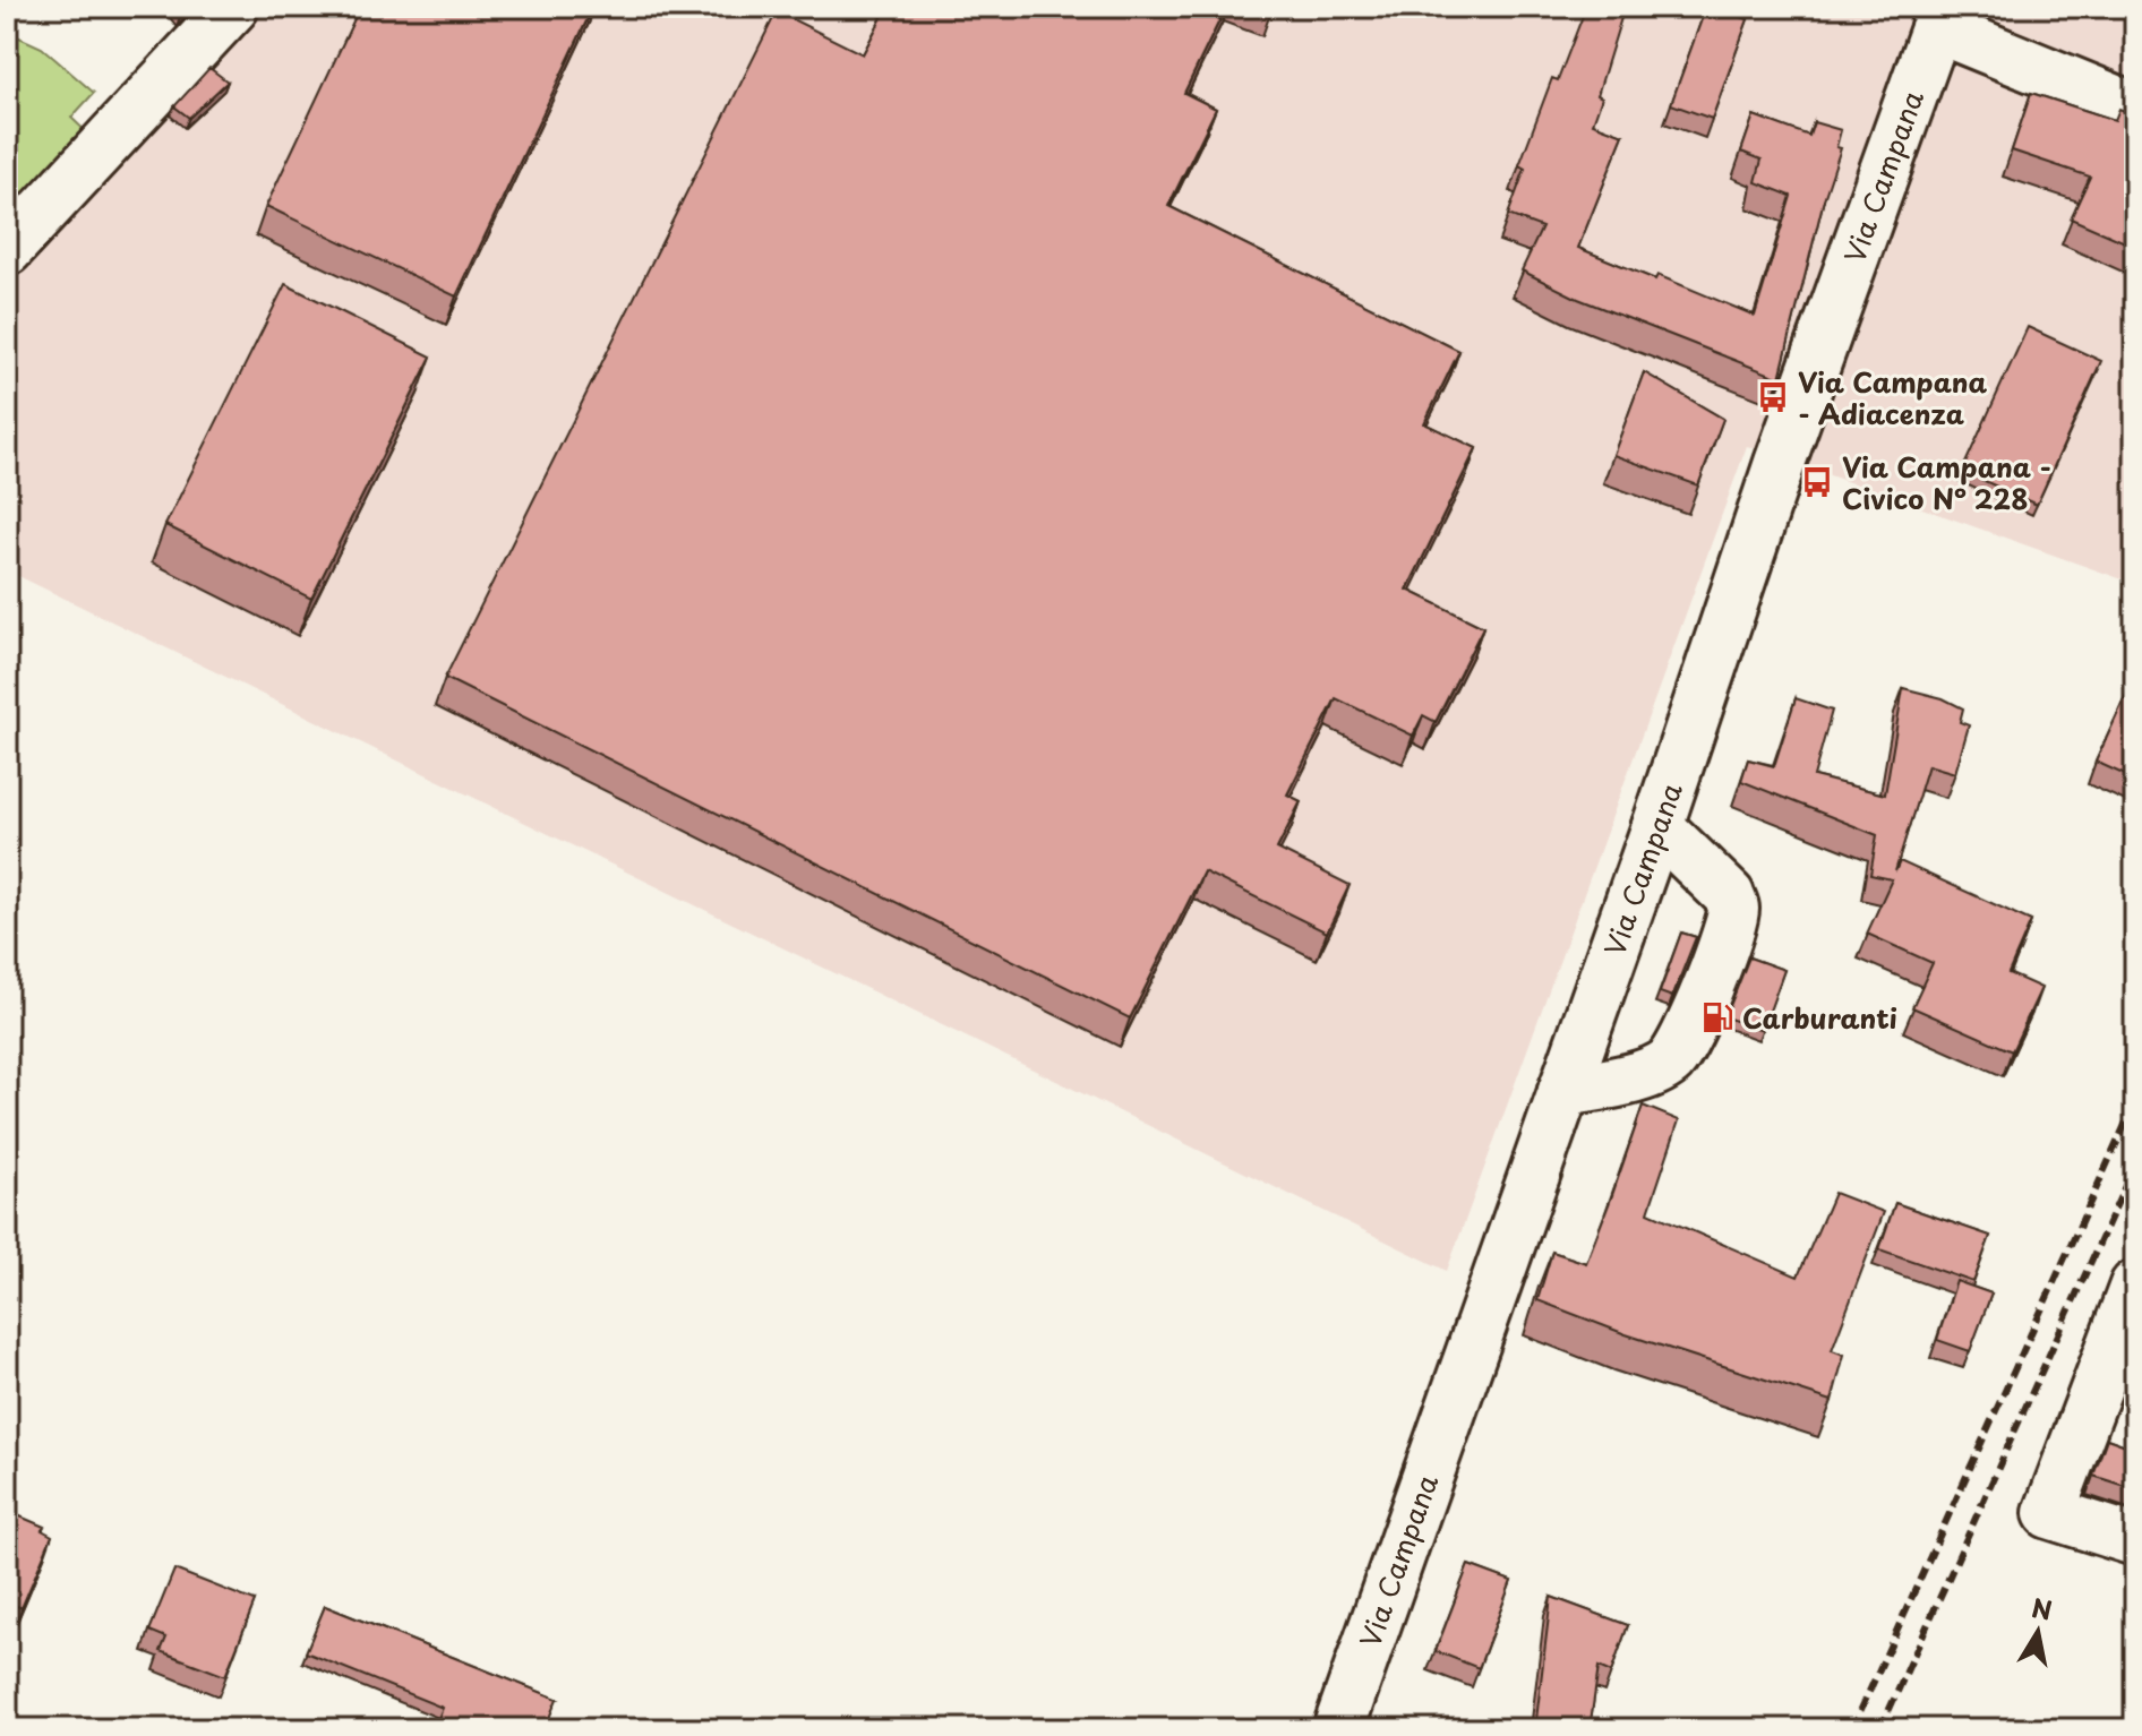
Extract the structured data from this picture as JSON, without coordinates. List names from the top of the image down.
{
  "streets": {
    "street": ["Via Campana"]
  },
  "places": {
    "bus stop": ["Via Campana - Adiacenza", "Via Campana - Civico N° 228"],
    "fuel station": ["Carburanti"]
  },
  "north": "top"
}
